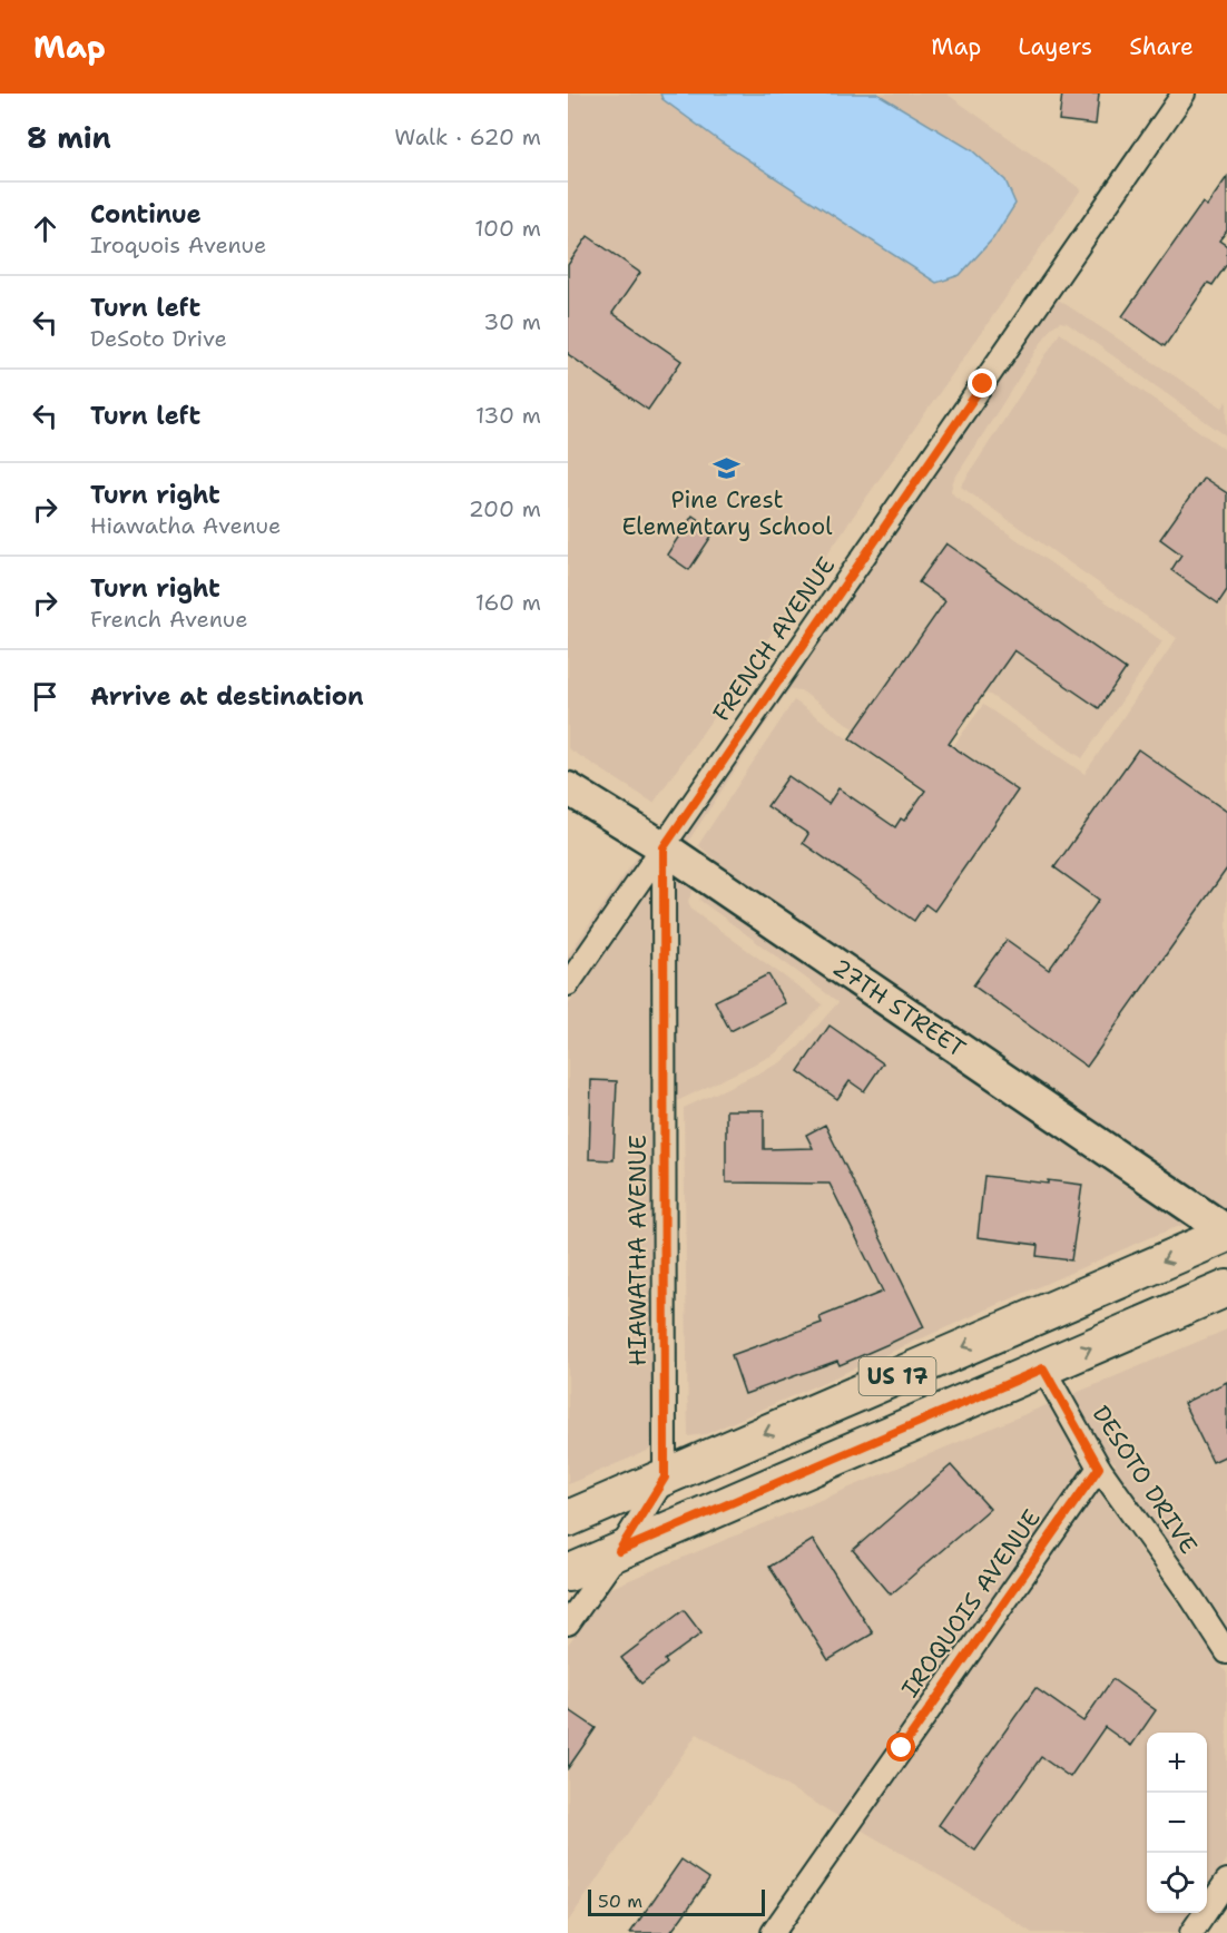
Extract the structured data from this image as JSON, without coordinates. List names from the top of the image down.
{
  "streets": {
    "main road": ["27TH STREET", "US 17"],
    "street": [
      "FRENCH AVENUE",
      "HIAWATHA AVENUE",
      "DESOTO DRIVE",
      "IROQUOIS AVENUE"
    ]
  },
  "crossings": [
    ["FRENCH AVENUE", "27TH STREET"],
    ["FRENCH AVENUE", "HIAWATHA AVENUE"],
    ["27TH STREET", "HIAWATHA AVENUE"],
    ["27TH STREET", "US 17"],
    ["HIAWATHA AVENUE", "US 17"],
    ["US 17", "DESOTO DRIVE"],
    ["DESOTO DRIVE", "IROQUOIS AVENUE"]
  ],
  "places": {
    "school or university": ["Pine Crest Elementary School"]
  },
  "scale_bar": "50 m",
  "page": {
    "header": "Map",
    "nav": ["Map", "Layers", "Share"],
    "heading": ["8 min", "Walk · 620 m"],
    "list": [
      ["Continue", "Iroquois Avenue", "100 m"],
      ["Turn left", "DeSoto Drive", "30 m"],
      ["Turn left", "130 m"],
      ["Turn right", "Hiawatha Avenue", "200 m"],
      ["Turn right", "French Avenue", "160 m"],
      "Arrive at destination"
    ],
    "map_buttons": ["+", "−"],
    "scale": "50 m"
  }
}
